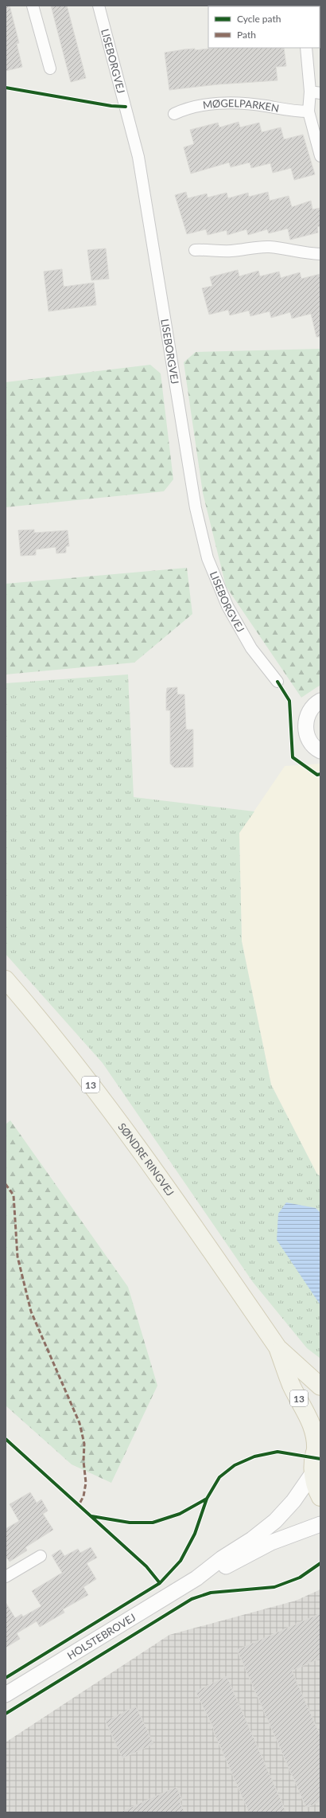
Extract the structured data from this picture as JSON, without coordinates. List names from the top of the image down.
{
  "streets": {
    "main road": ["13", "SØNDRE RINGVEJ"],
    "street": ["LISEBORGVEJ", "MØGELPARKEN", "HOLSTEBROVEJ"]
  },
  "crossings": [
    ["13", "SØNDRE RINGVEJ"],
    ["13", "HOLSTEBROVEJ"]
  ],
  "legend": ["Cycle path", "Path"]
}
